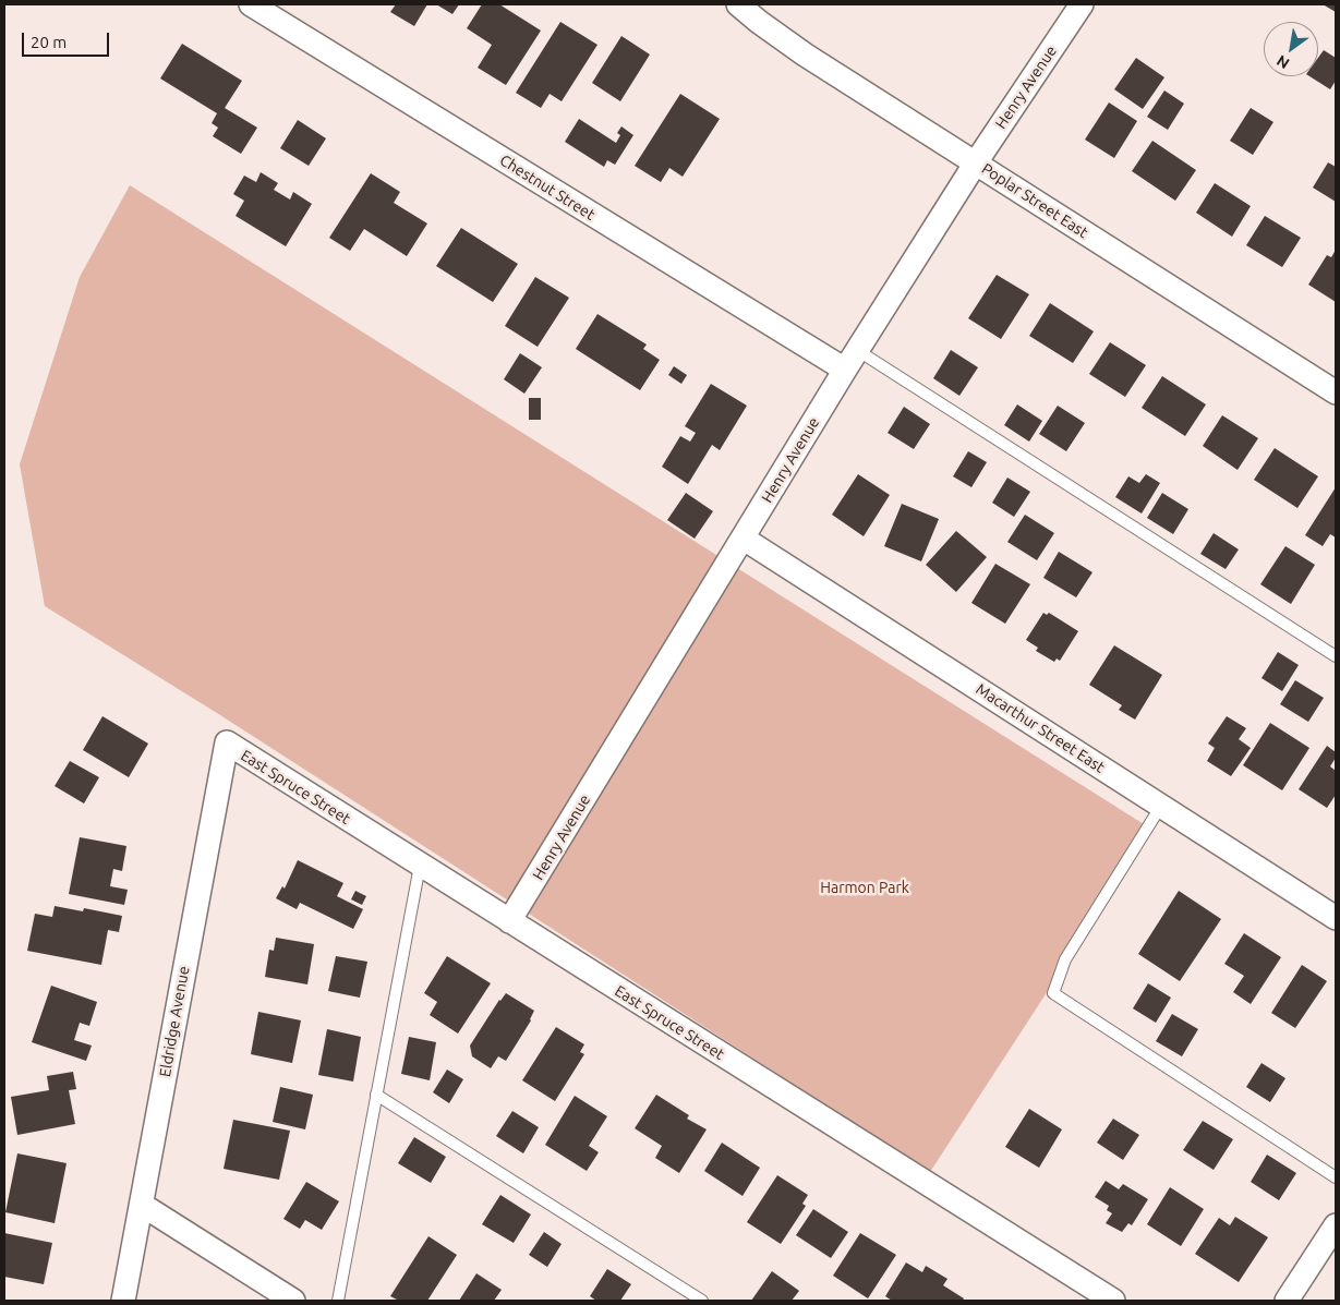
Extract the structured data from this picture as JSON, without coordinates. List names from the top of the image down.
{
  "streets": {
    "street": [
      "Henry Avenue",
      "Chestnut Street",
      "Poplar Street East",
      "Macarthur Street East",
      "East Spruce Street",
      "Eldridge Avenue"
    ]
  },
  "crossings": [
    ["Henry Avenue", "Chestnut Street"],
    ["Henry Avenue", "Poplar Street East"],
    ["Henry Avenue", "Macarthur Street East"],
    ["Henry Avenue", "East Spruce Street"],
    ["East Spruce Street", "Eldridge Avenue"]
  ],
  "parks": ["Harmon Park"],
  "scale_bar": "20 m",
  "north": "bottom left"
}
